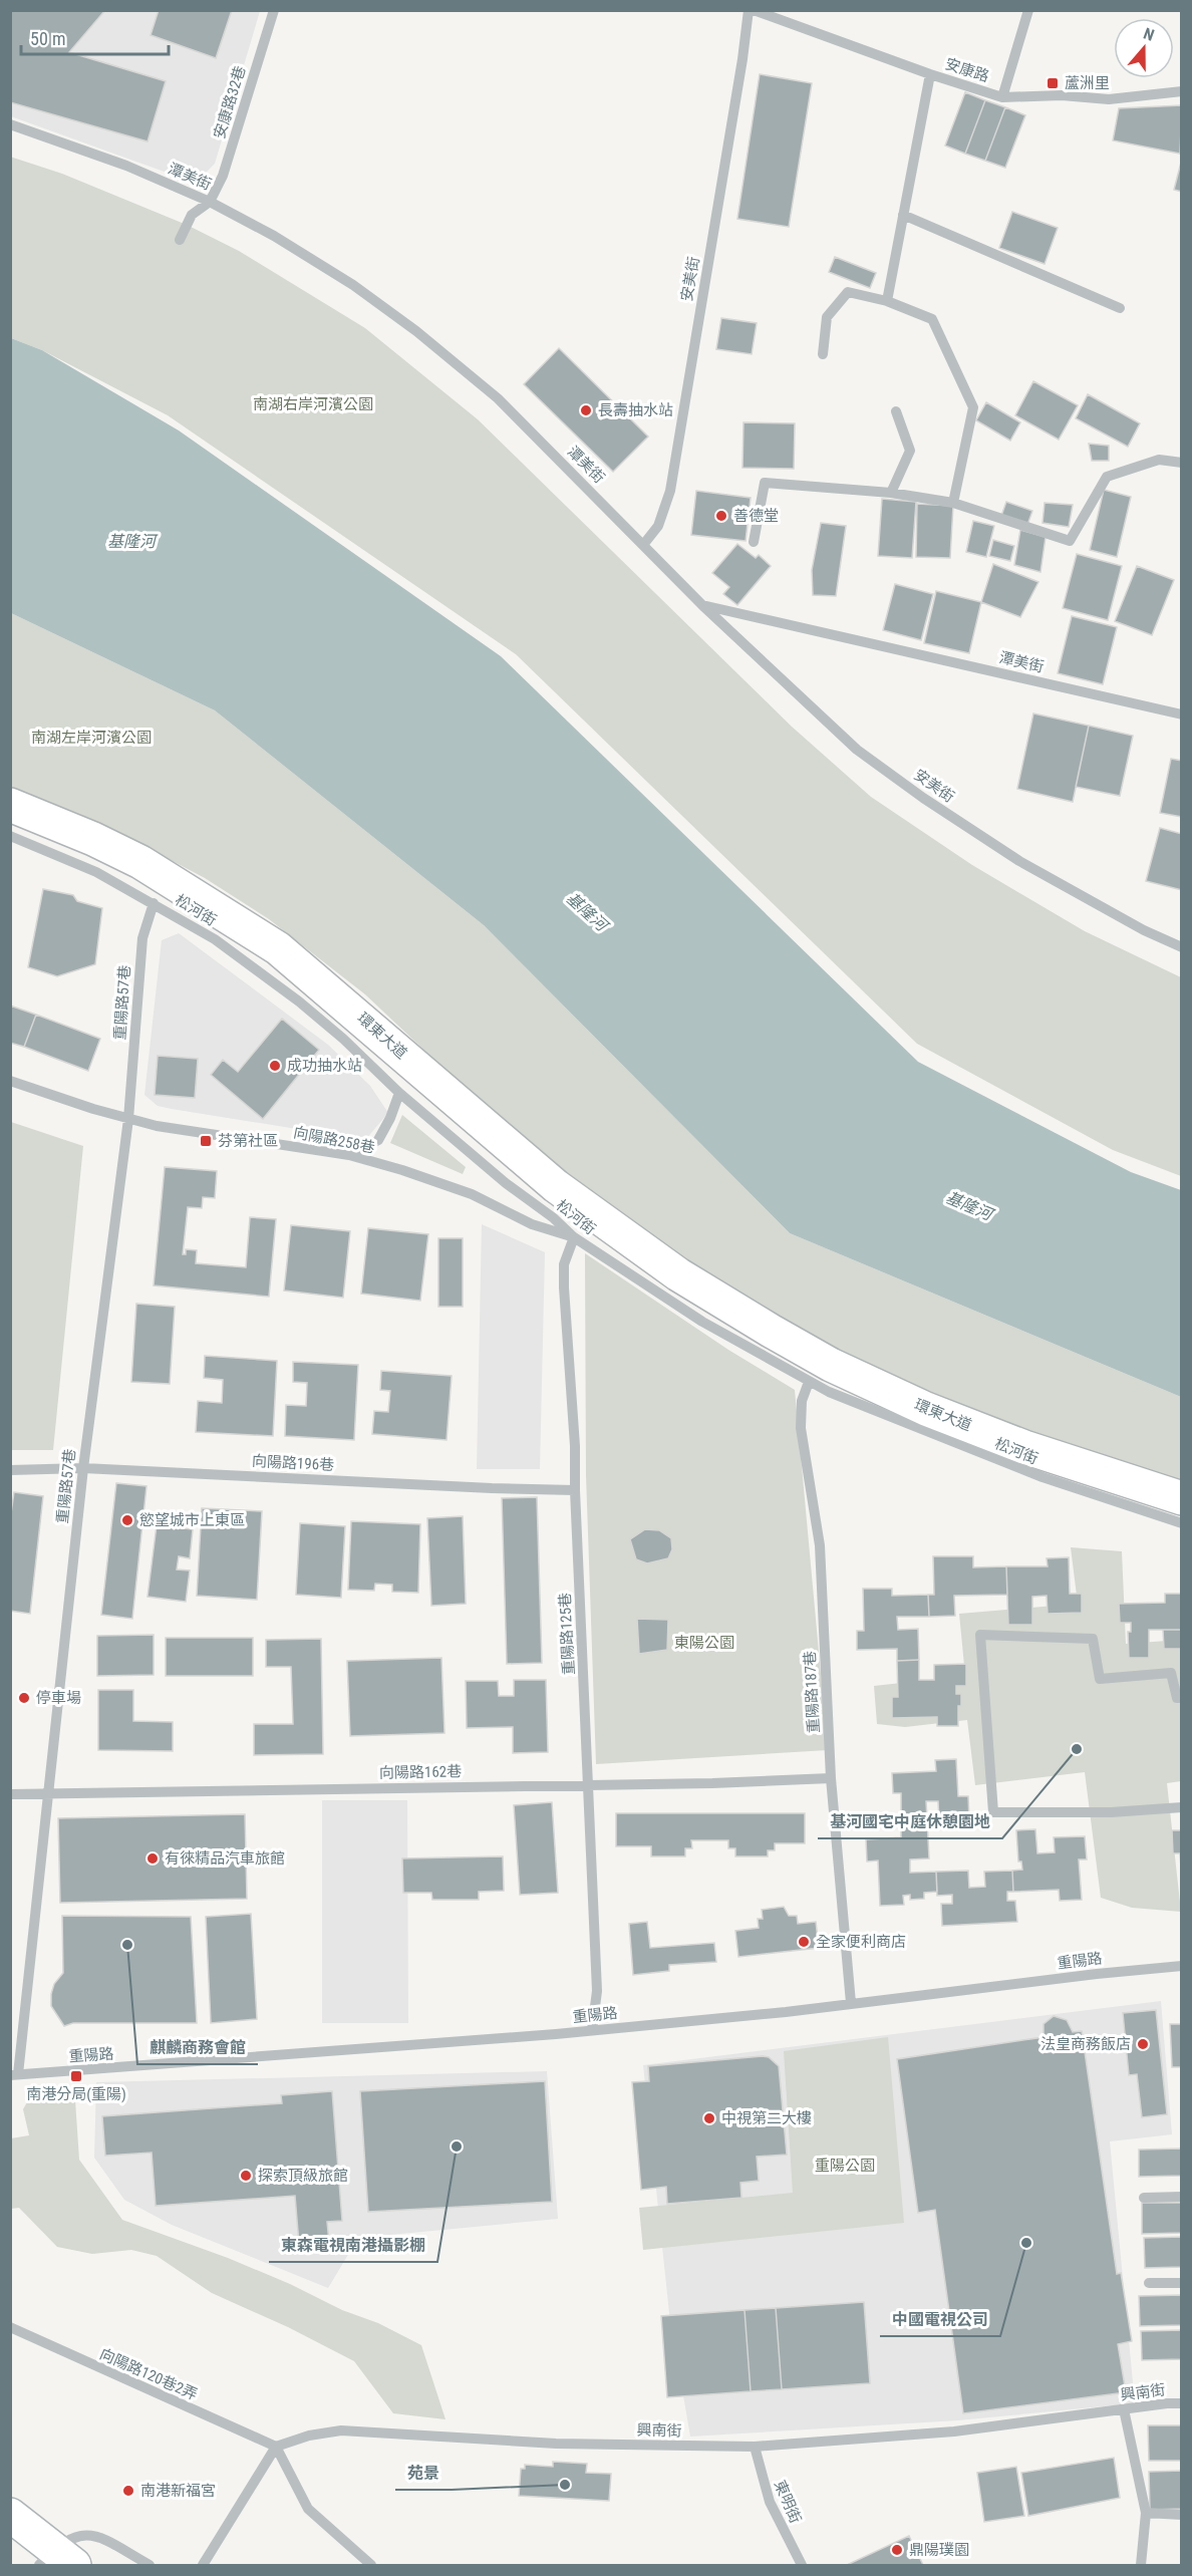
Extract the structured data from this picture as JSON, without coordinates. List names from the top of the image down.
{
  "streets": {
    "main road": ["環東大道"],
    "street": [
      "安康路",
      "安康路32巷",
      "潭美街",
      "安美街",
      "松河街",
      "重陽路57巷",
      "向陽路258巷",
      "向陽路196巷",
      "重陽路125巷",
      "重陽路187巷",
      "向陽路162巷",
      "重陽路",
      "向陽路120巷2弄",
      "興南街",
      "東明街"
    ]
  },
  "crossings": [
    ["安康路32巷", "潭美街"],
    ["潭美街", "安美街"],
    ["松河街", "重陽路57巷"],
    ["松河街", "向陽路258巷"],
    ["松河街", "重陽路125巷"],
    ["松河街", "重陽路187巷"],
    ["重陽路57巷", "向陽路258巷"],
    ["重陽路57巷", "向陽路196巷"],
    ["重陽路57巷", "向陽路162巷"],
    ["重陽路57巷", "重陽路"],
    ["向陽路258巷", "重陽路125巷"],
    ["向陽路196巷", "重陽路125巷"],
    ["重陽路125巷", "向陽路162巷"],
    ["重陽路125巷", "重陽路"],
    ["重陽路187巷", "向陽路162巷"],
    ["重陽路187巷", "重陽路"],
    ["向陽路120巷2弄", "興南街"],
    ["興南街", "東明街"]
  ],
  "water": ["基隆河"],
  "parks": [
    "南湖右岸河濱公園",
    "南湖左岸河濱公園",
    "東陽公園",
    "重陽公園"
  ],
  "places": {
    "transit": ["蘆洲里", "芬第社區", "南港分局(重陽)"],
    "other": [
      "長壽抽水站",
      "善德堂",
      "成功抽水站",
      "慾望城市上東區",
      "停車場",
      "基河國宅中庭休憩園地",
      "有徠精品汽車旅館",
      "全家便利商店",
      "麒麟商務會館",
      "法皇商務飯店",
      "中視第二大樓",
      "東森電視南港攝影棚",
      "探索頂級旅館",
      "中國電視公司",
      "苑景",
      "南港新福宮",
      "鼎陽璞園"
    ]
  },
  "scale_bar": "50 m",
  "north": "top"
}
